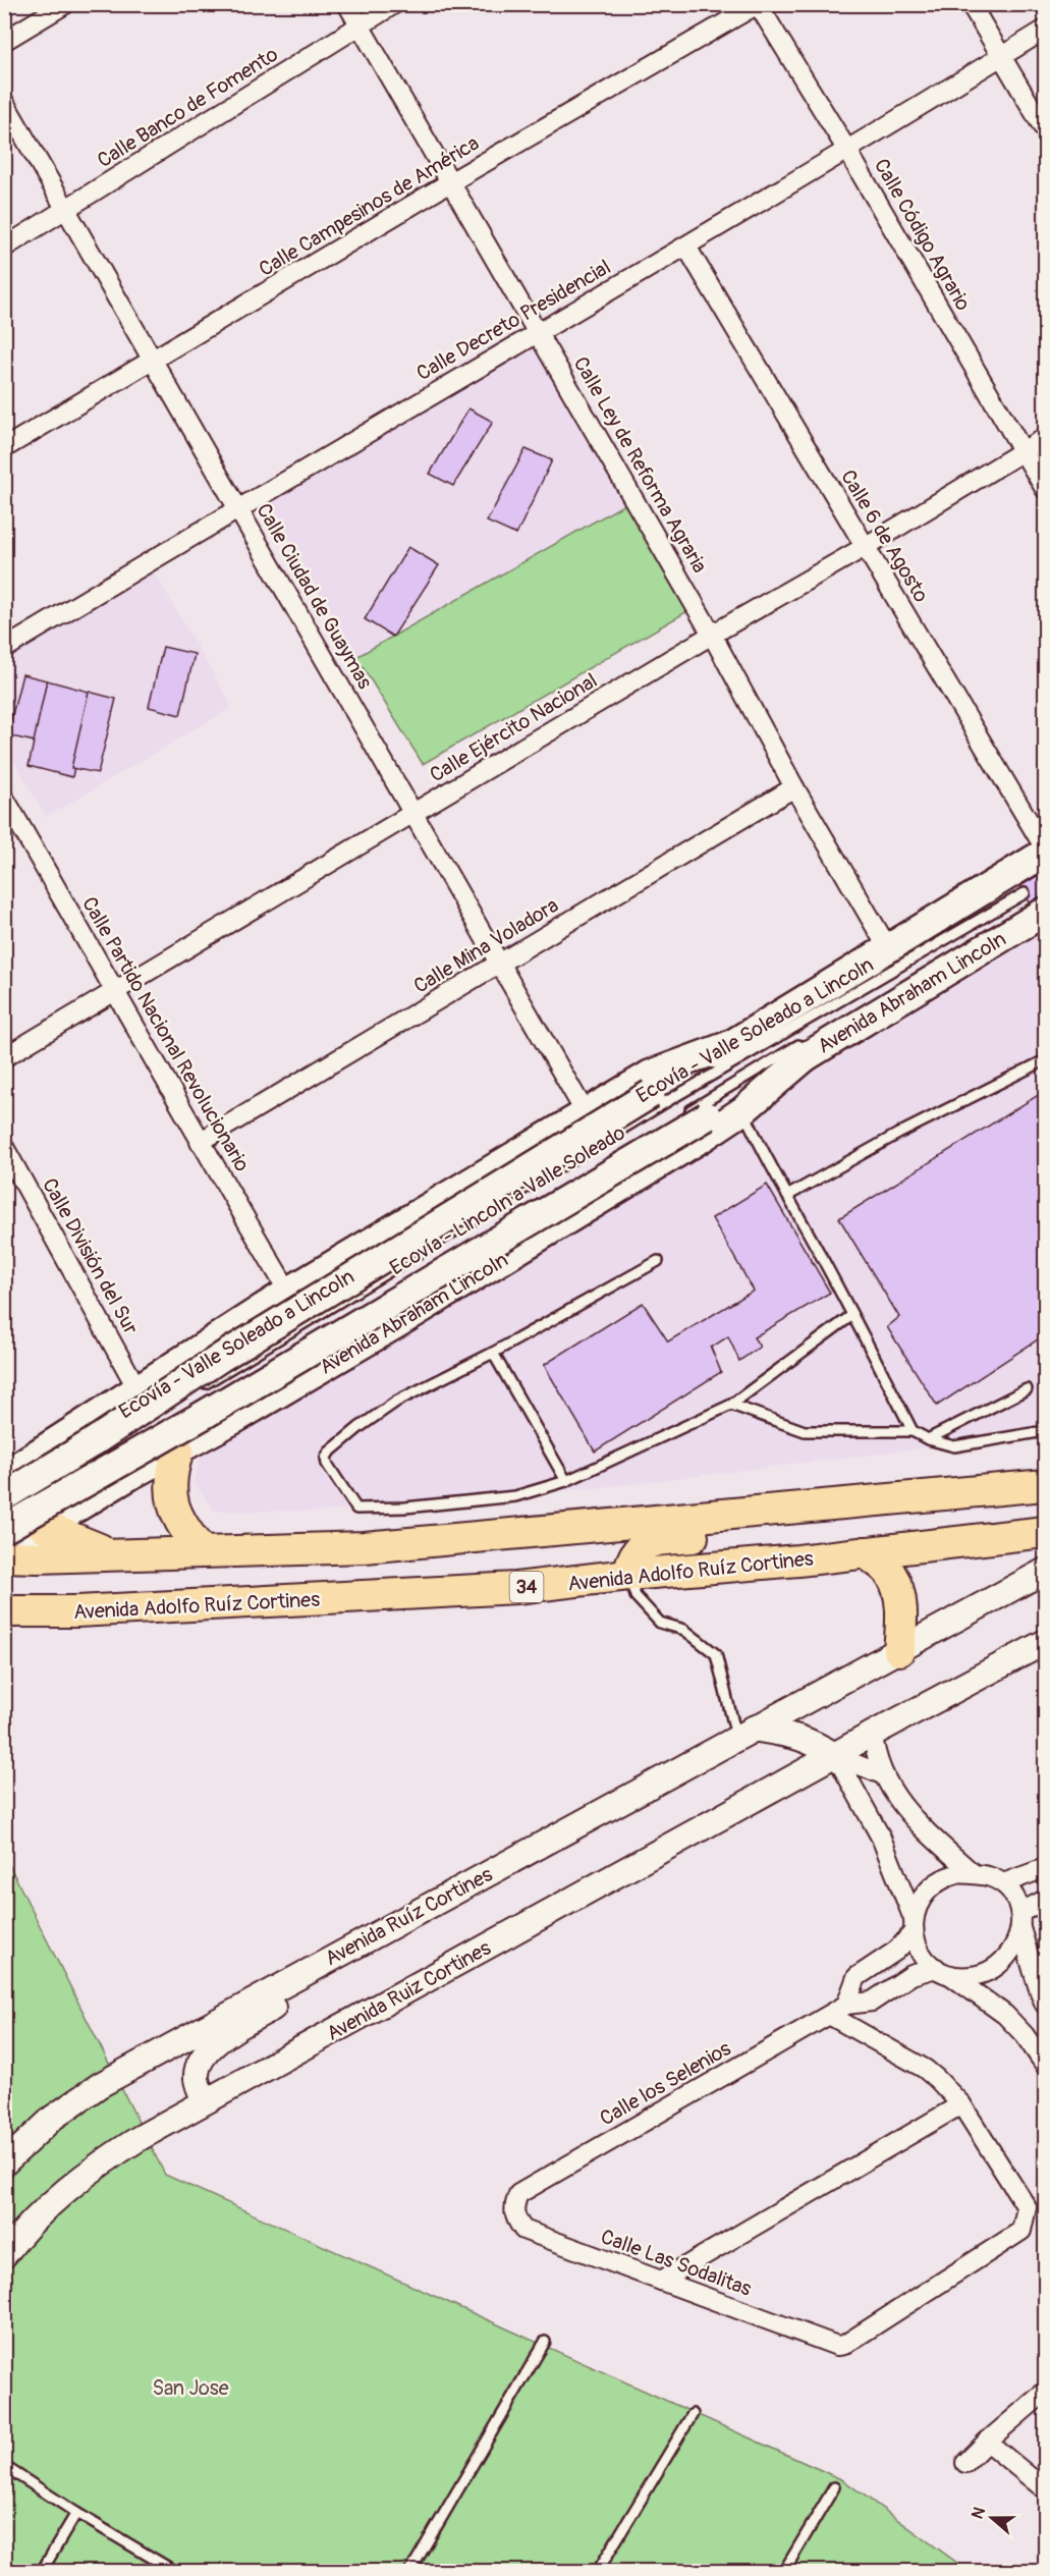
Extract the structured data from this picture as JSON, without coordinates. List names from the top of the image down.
{
  "streets": {
    "main road": ["Avenida Abraham Lincoln", "Avenida Adolfo Ruíz Cortines", "34"],
    "street": [
      "Calle Banco de Fomento",
      "Calle Campesinos de América",
      "Calle Código Agrario",
      "Calle Decreto Presidencial",
      "Calle Ley de Reforma Agraria",
      "Calle 6 de Agosto",
      "Calle Ciudad de Guaymas",
      "Calle Ejército Nacional",
      "Calle Mina Voladora",
      "Calle Partido Nacional Revolucionario",
      "Calle División del Sur",
      "Avenida Ruíz Cortines",
      "Avenida Ruiz Cortines",
      "Calle los Selenios",
      "Calle Las Sodalitas"
    ],
    "lane": ["Ecovía - Valle Soleado a Lincoln", "Ecovía - Lincoln a Valle Soleado"]
  },
  "crossings": [
    ["Calle Banco de Fomento", "Calle Ley de Reforma Agraria"],
    ["Calle Banco de Fomento", "Calle Ciudad de Guaymas"],
    ["Calle Campesinos de América", "Calle Código Agrario"],
    ["Calle Campesinos de América", "Calle Ley de Reforma Agraria"],
    ["Calle Campesinos de América", "Calle Ciudad de Guaymas"],
    ["Calle Código Agrario", "Calle Decreto Presidencial"],
    ["Calle Código Agrario", "Calle Ejército Nacional"],
    ["Calle Decreto Presidencial", "Calle Ley de Reforma Agraria"],
    ["Calle Decreto Presidencial", "Calle 6 de Agosto"],
    ["Calle Decreto Presidencial", "Calle Ciudad de Guaymas"],
    ["Calle Ley de Reforma Agraria", "Calle Ejército Nacional"],
    ["Calle Ley de Reforma Agraria", "Calle Mina Voladora"],
    ["Calle 6 de Agosto", "Calle Ejército Nacional"],
    ["Calle Ciudad de Guaymas", "Calle Ejército Nacional"],
    ["Calle Ciudad de Guaymas", "Calle Mina Voladora"],
    ["Calle Ciudad de Guaymas", "Avenida Abraham Lincoln"],
    ["Calle Ejército Nacional", "Calle Partido Nacional Revolucionario"],
    ["Calle Mina Voladora", "Calle Partido Nacional Revolucionario"],
    ["Avenida Abraham Lincoln", "Ecovía - Valle Soleado a Lincoln"],
    ["Avenida Abraham Lincoln", "Calle Partido Nacional Revolucionario"],
    ["Avenida Abraham Lincoln", "Ecovía - Lincoln a Valle Soleado"],
    ["Avenida Abraham Lincoln", "Calle División del Sur"],
    ["Ecovía - Valle Soleado a Lincoln", "Ecovía - Lincoln a Valle Soleado"],
    ["Calle los Selenios", "Calle Las Sodalitas"]
  ],
  "parks": ["San Jose"],
  "north": "left"
}
